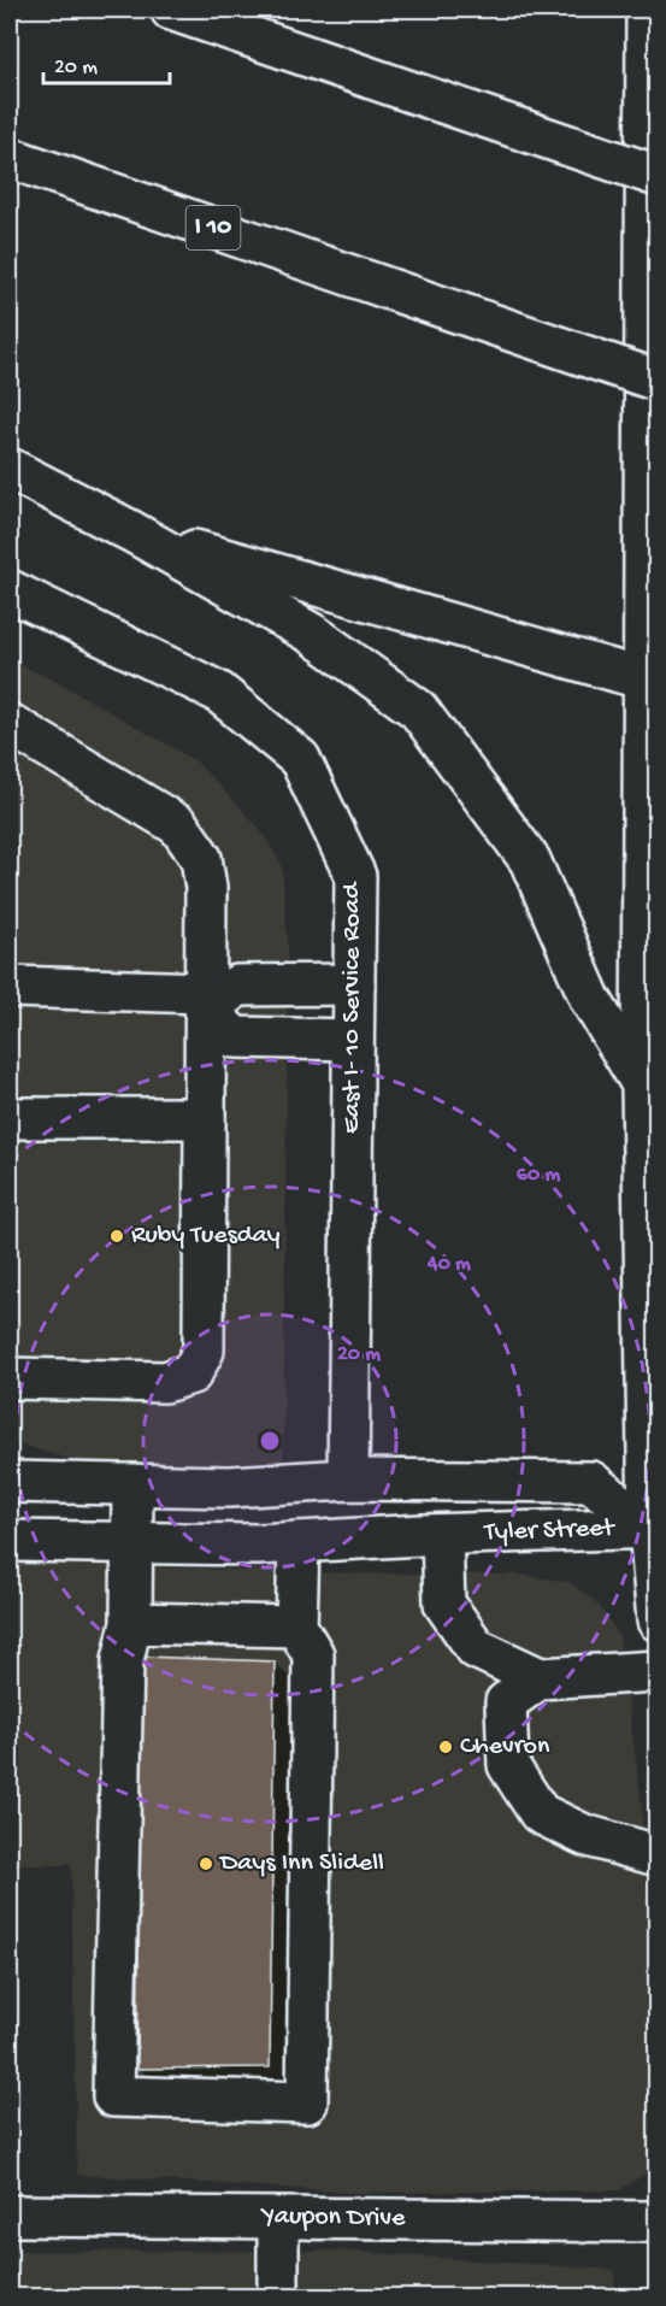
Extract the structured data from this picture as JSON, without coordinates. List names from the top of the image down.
{
  "streets": {
    "main road": [
      "I 10",
      "East I- 10 Service Road",
      "Tyler Street",
      "Yaupon Drive"
    ]
  },
  "crossings": [
    ["East I- 10 Service Road", "Tyler Street"]
  ],
  "places": ["Ruby Tuesday", "Chevron", "Days Inn Slidell"],
  "scale_bar": "20 m",
  "rings": ["60 m", "40 m", "20 m"]
}
